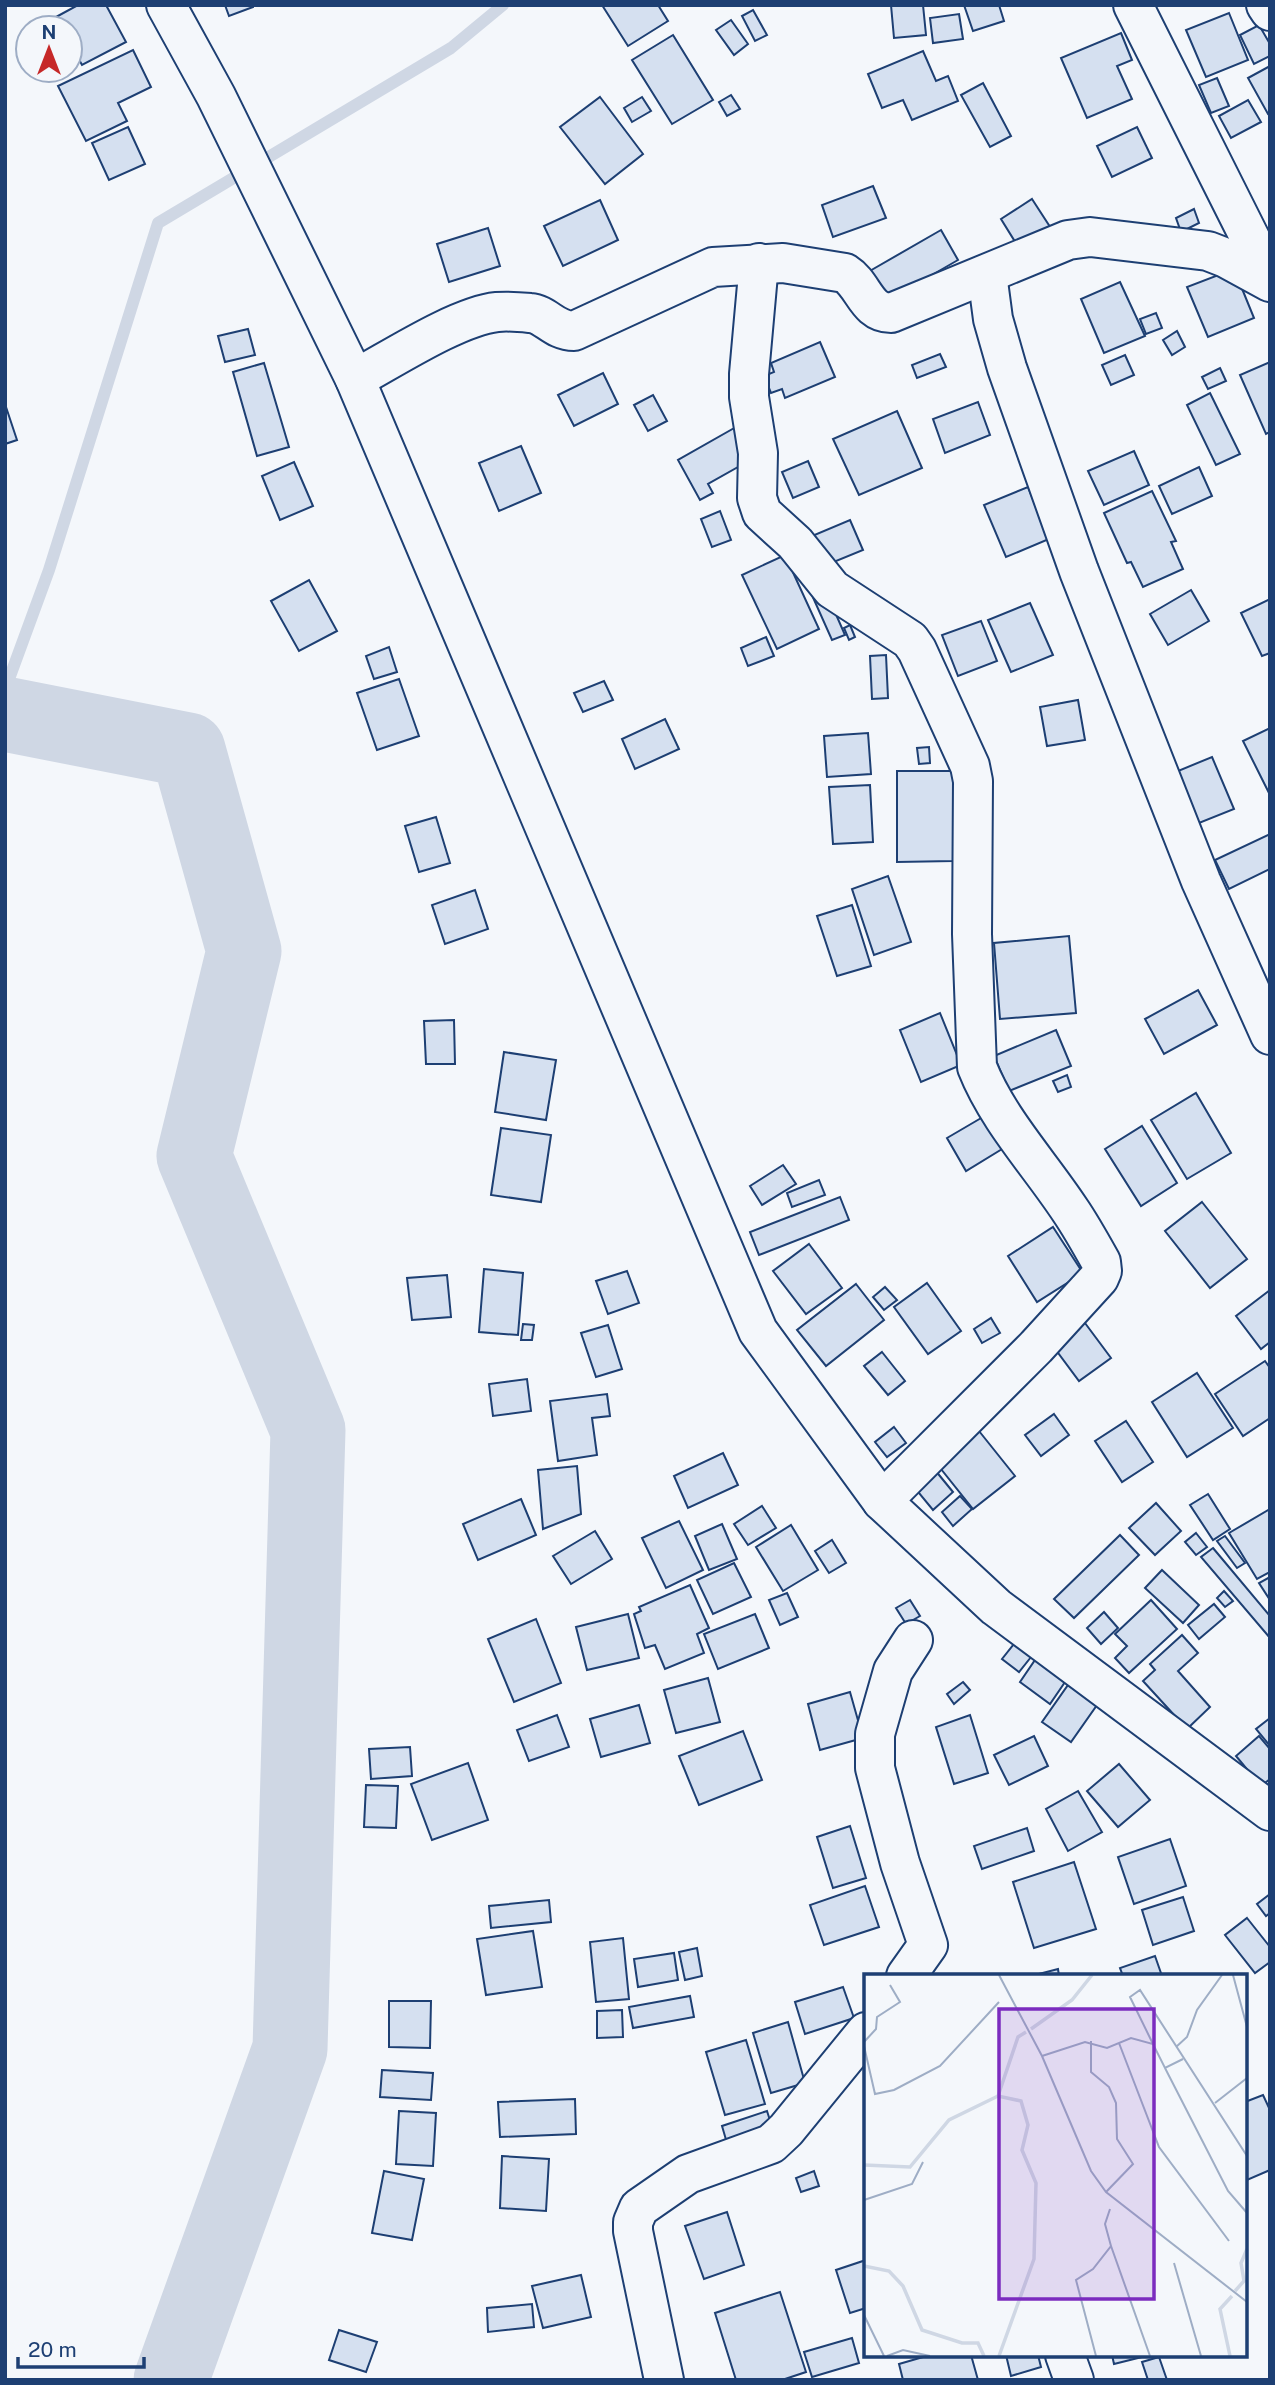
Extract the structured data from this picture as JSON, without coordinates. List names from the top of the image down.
{
  "scale_bar": "20 m",
  "north": "top"
}
